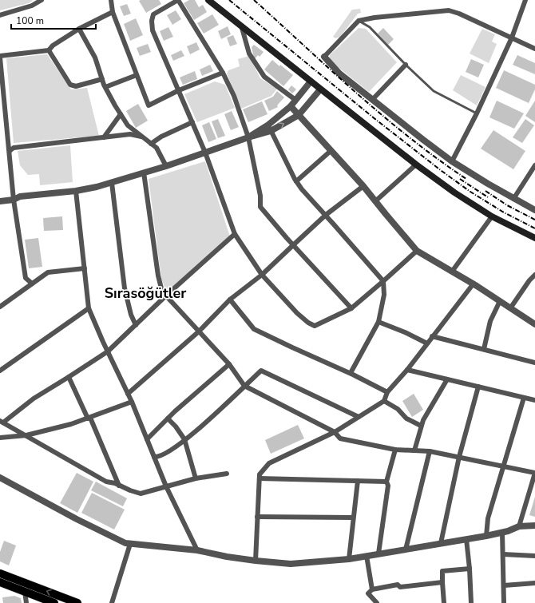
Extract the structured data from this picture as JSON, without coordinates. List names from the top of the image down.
{
  "districts": ["Sırasöğütler"],
  "scale_bar": "100 m"
}
